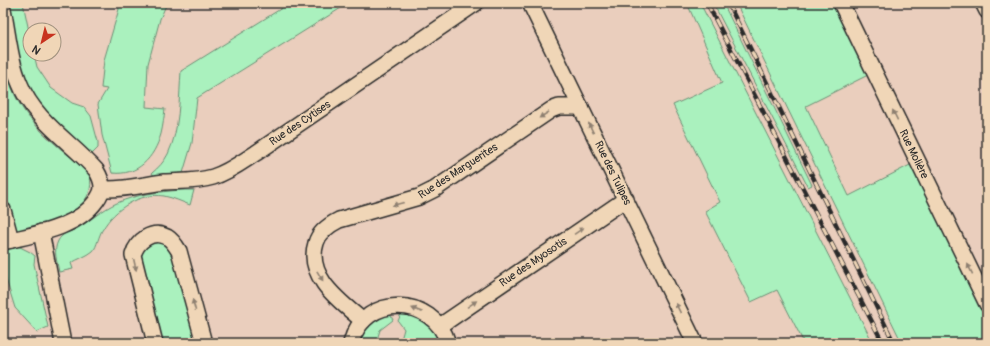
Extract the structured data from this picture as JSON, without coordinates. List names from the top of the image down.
{
  "streets": {
    "street": [
      "Rue des Cytises",
      "Rue Molière",
      "Rue des Marguerites",
      "Rue des Tulipes",
      "Rue des Myosotis"
    ]
  },
  "crossings": [
    ["Rue des Marguerites", "Rue des Tulipes"],
    ["Rue des Tulipes", "Rue des Myosotis"]
  ],
  "one_way": ["Rue Molière", "Rue des Tulipes", "Rue des Myosotis"],
  "north": "bottom left"
}
